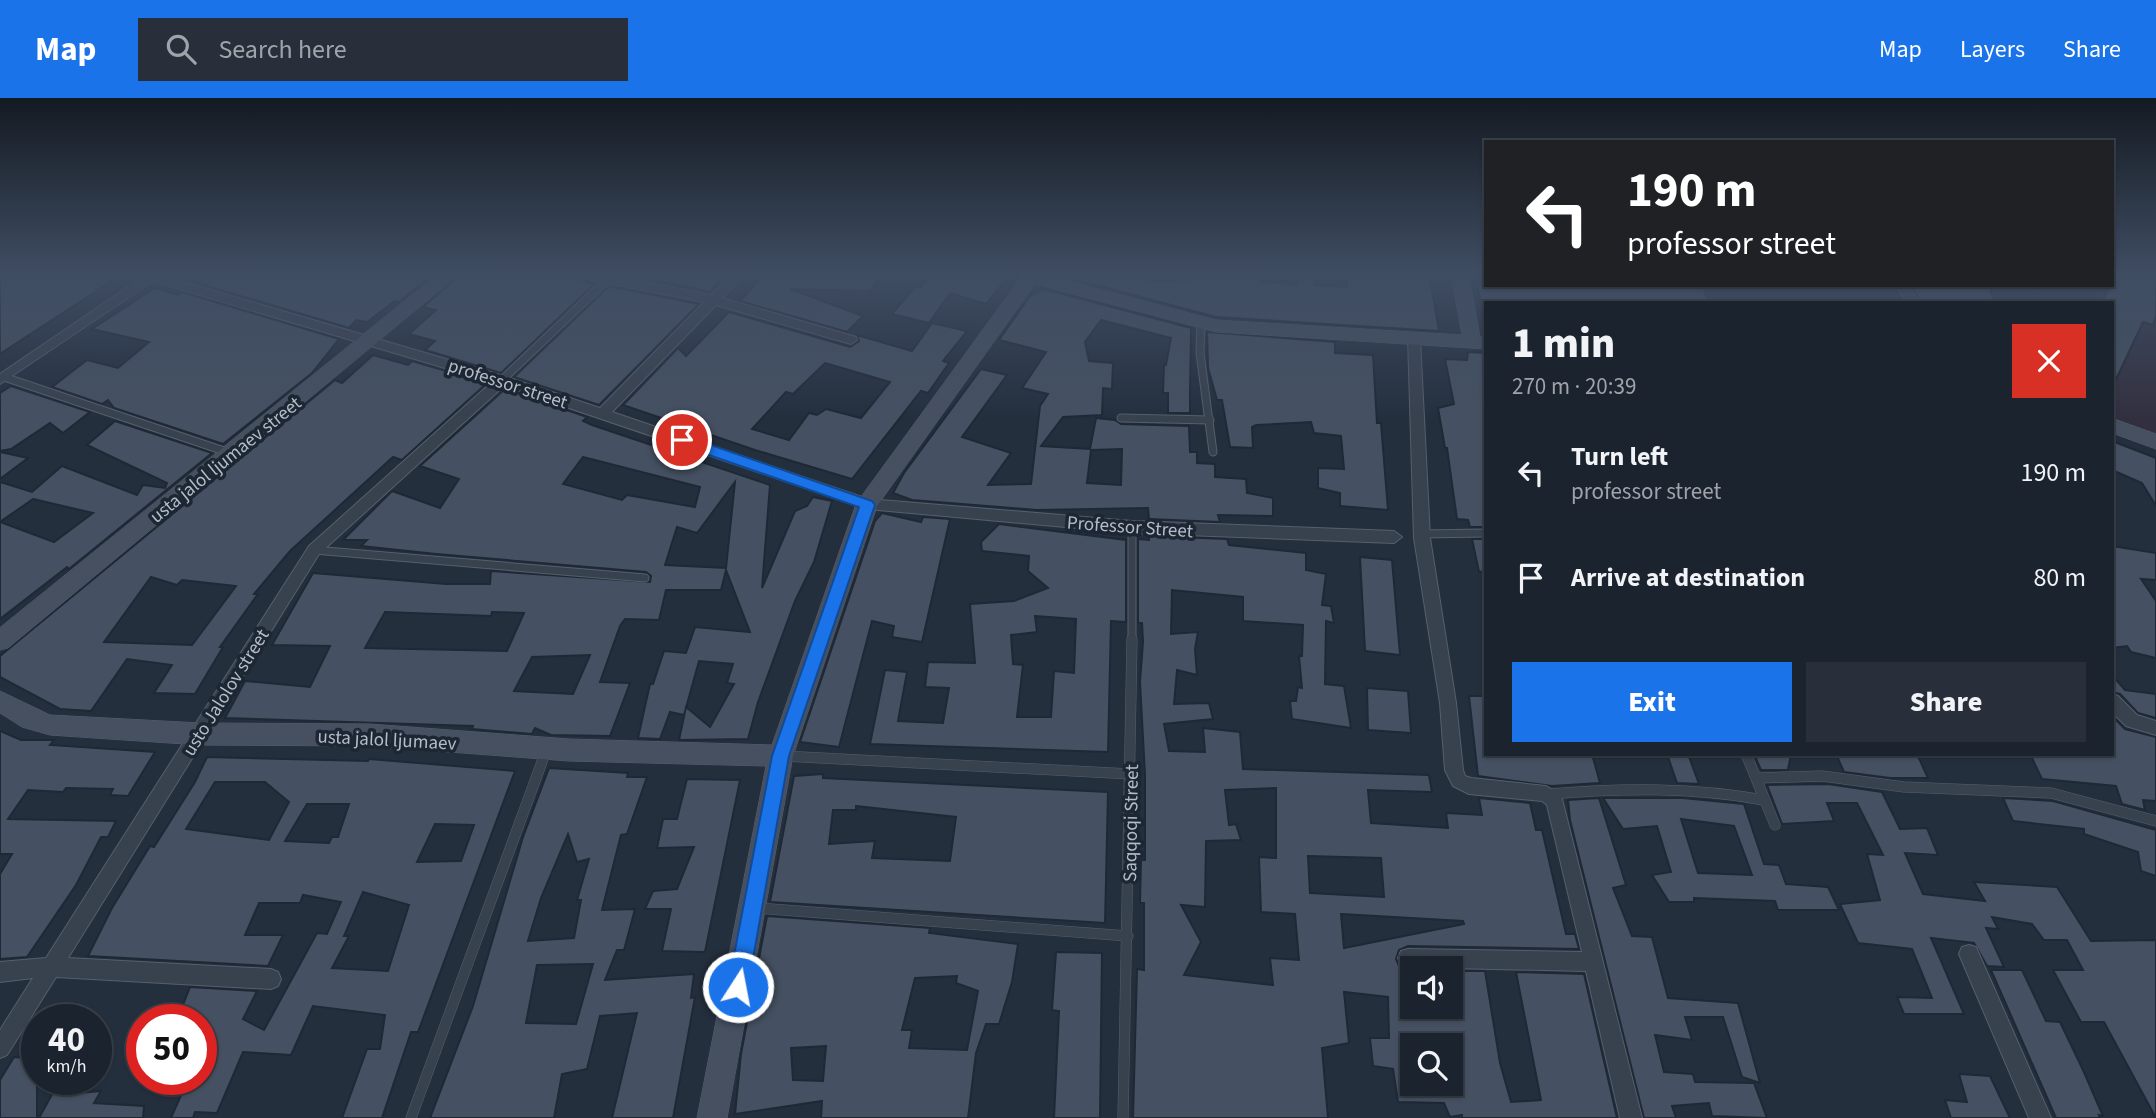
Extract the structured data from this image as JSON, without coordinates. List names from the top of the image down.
{
  "streets": {
    "street": [
      "professor street",
      "usta jalol ljumaev street",
      "Professor Street",
      "usto Jalolov street",
      "usta jalol ljumaev"
    ],
    "lane": ["Saqqoqi Street"]
  },
  "crossings": [
    ["professor street", "usta jalol ljumaev street"],
    ["professor street", "Professor Street"],
    ["professor street", "usto Jalolov street"],
    ["Professor Street", "Saqqoqi Street"],
    ["usto Jalolov street", "usta jalol ljumaev"]
  ],
  "page": {
    "header": "Map",
    "search": "Search here",
    "nav": ["Map", "Layers", "Share"],
    "turn": ["190 m", "professor street"],
    "heading": ["1 min", "270 m · 20:39"],
    "list": [
      {
        "name": "Turn left",
        "note": "professor street",
        "value": "190 m"
      },
      {
        "name": "Arrive at destination",
        "value": "80 m"
      }
    ],
    "buttons": ["Exit", "Share"],
    "speed": "40 km/h",
    "limit": "50"
  }
}
